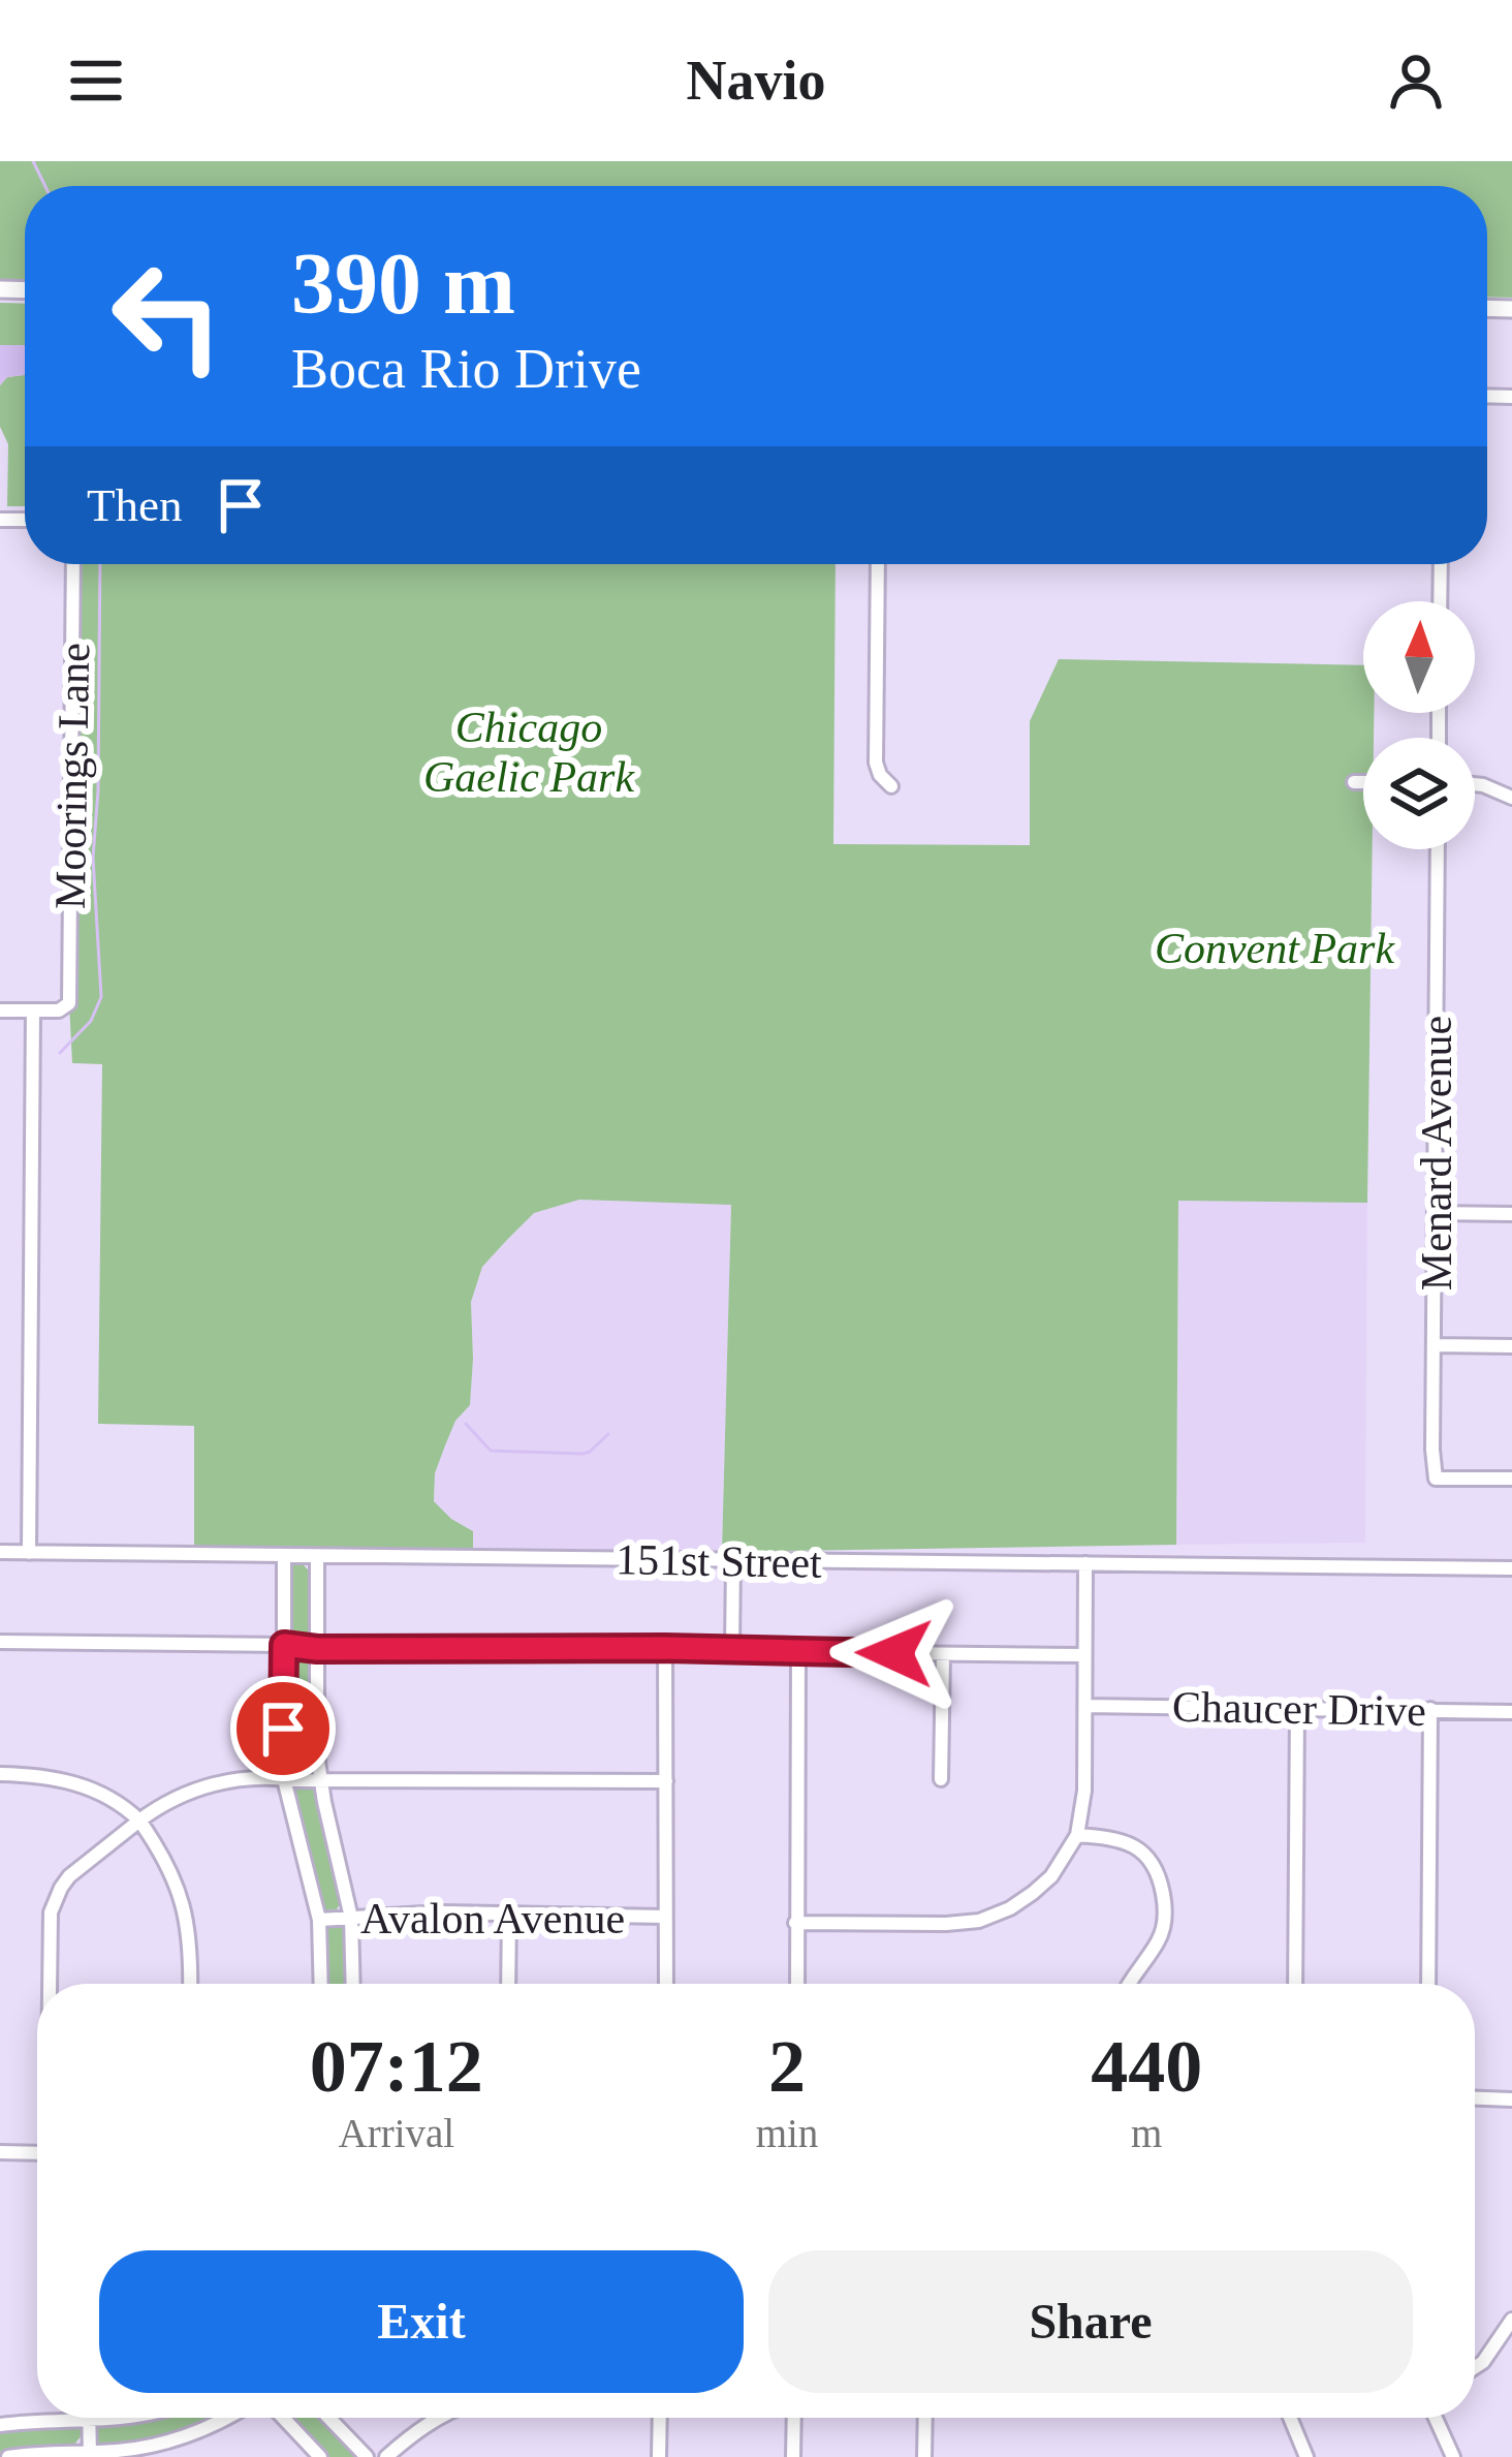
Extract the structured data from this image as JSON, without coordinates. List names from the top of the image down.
{
  "streets": {
    "street": [
      "Moorings Lane",
      "Menard Avenue",
      "151st Street",
      "Chaucer Drive",
      "Avalon Avenue"
    ]
  },
  "parks": ["Chicago Gaelic Park", "Convent Park"],
  "north": "top",
  "page": {
    "header": "Navio",
    "turn": ["390 m", "Boca Rio Drive"],
    "then": "Then",
    "eta": [
      "07:12",
      "Arrival",
      "2",
      "min",
      "440",
      "m"
    ],
    "buttons": ["Exit", "Share"]
  }
}
